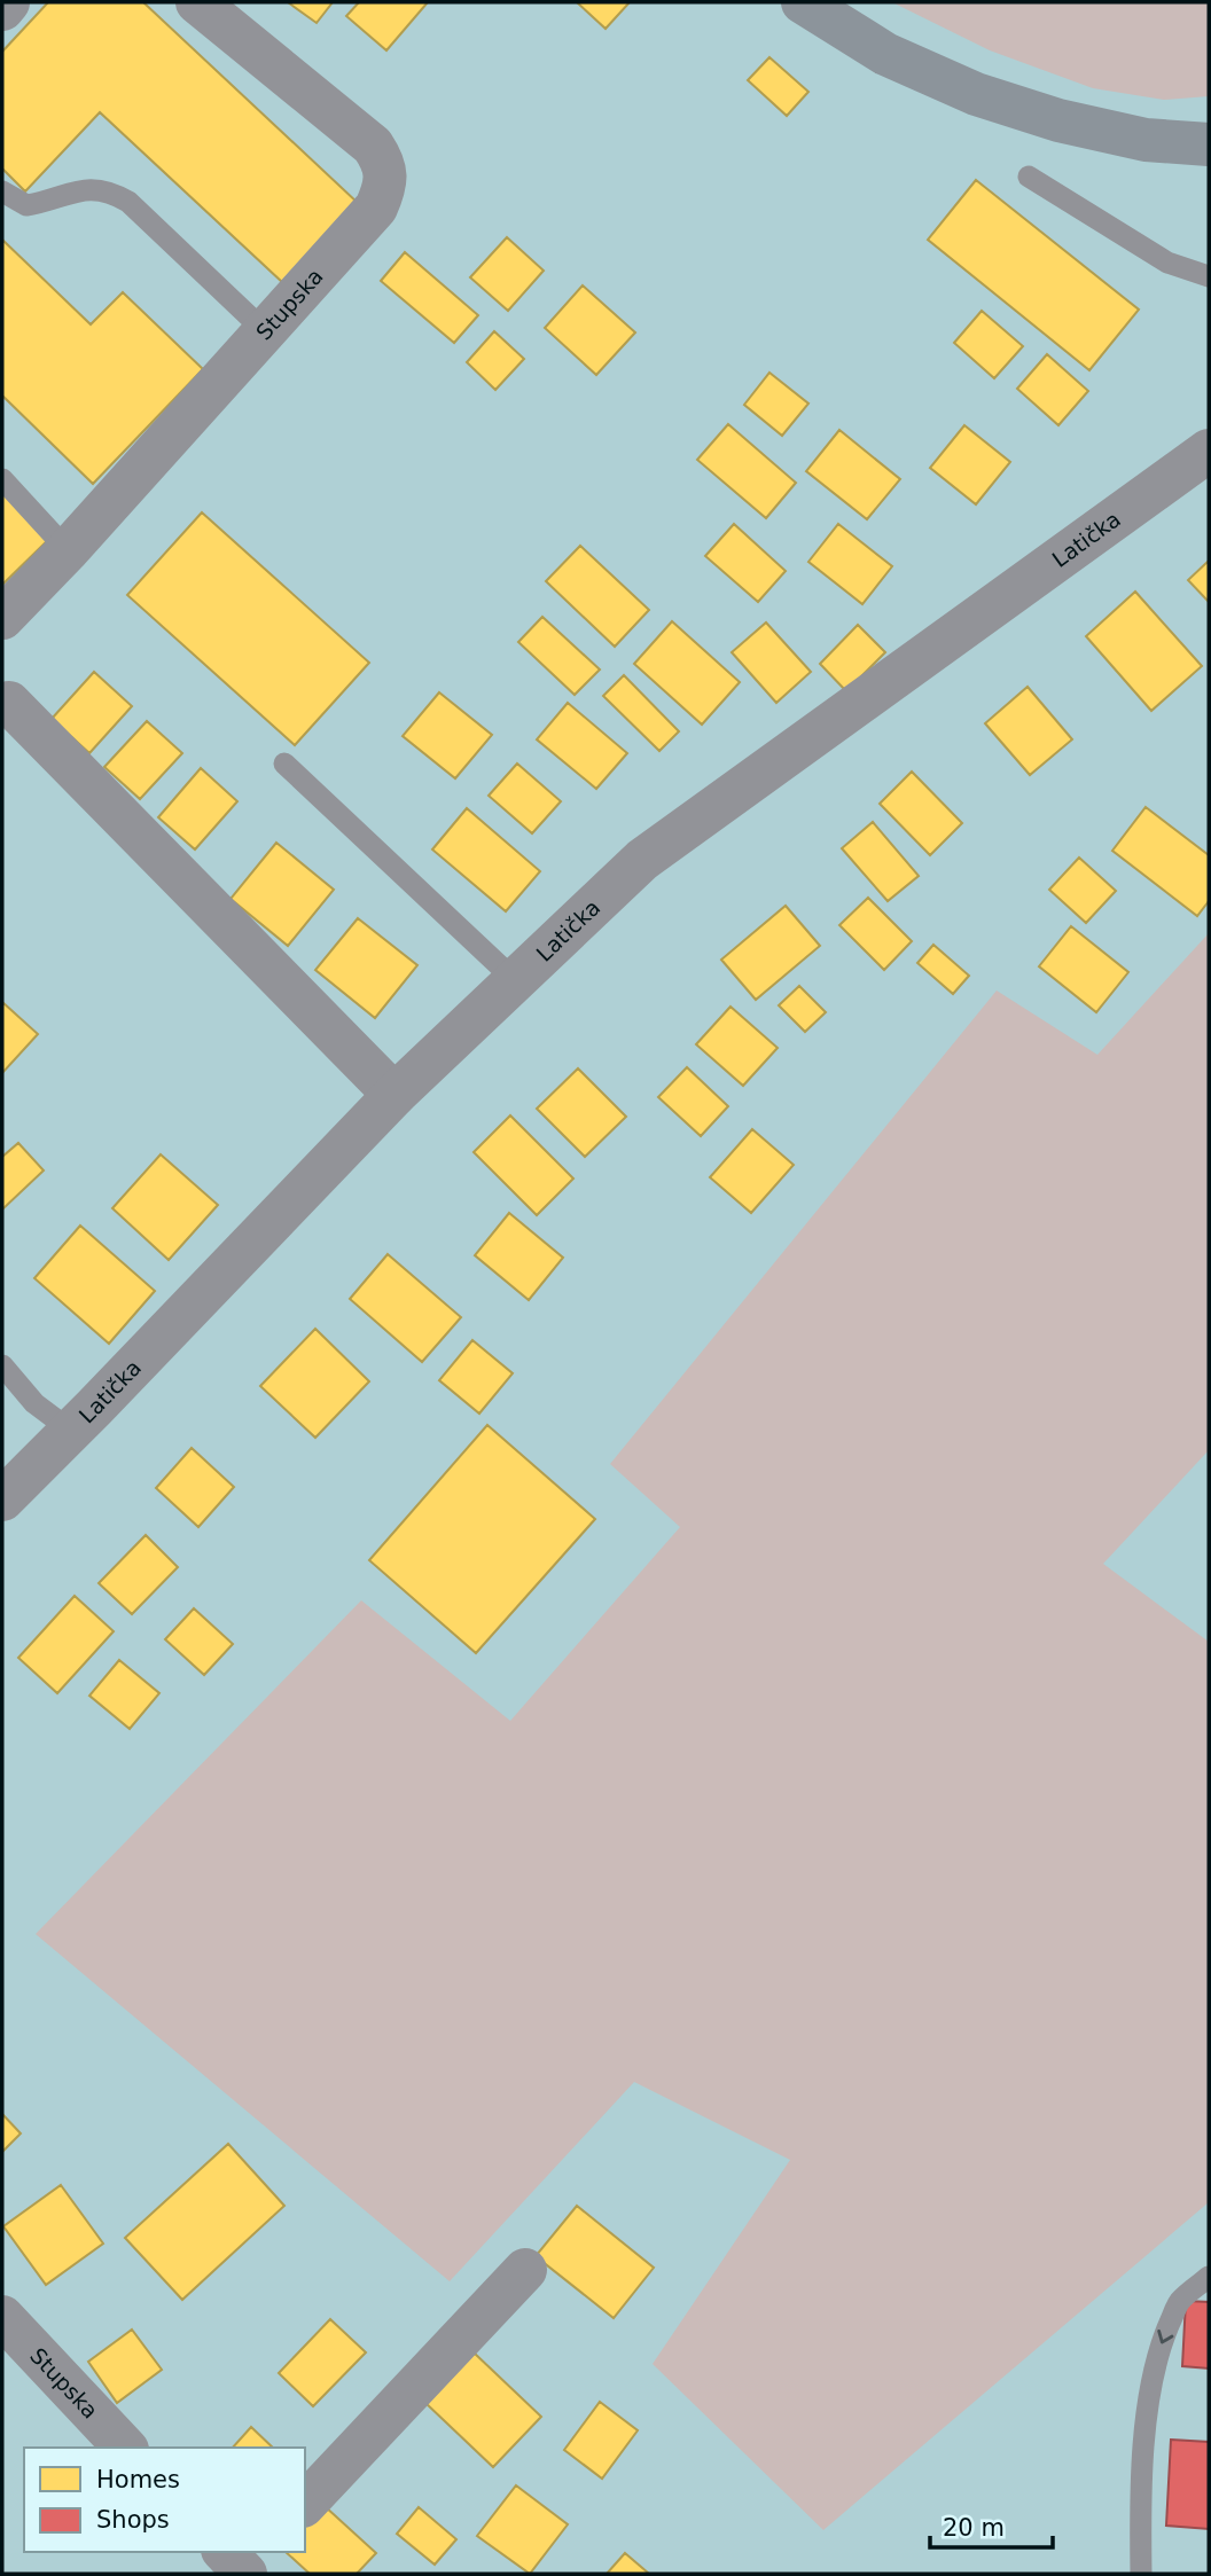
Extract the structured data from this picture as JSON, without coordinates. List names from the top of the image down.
{
  "streets": {
    "street": ["Stupska", "Latička"]
  },
  "legend": ["Homes", "Shops"],
  "scale_bar": "20 m"
}
